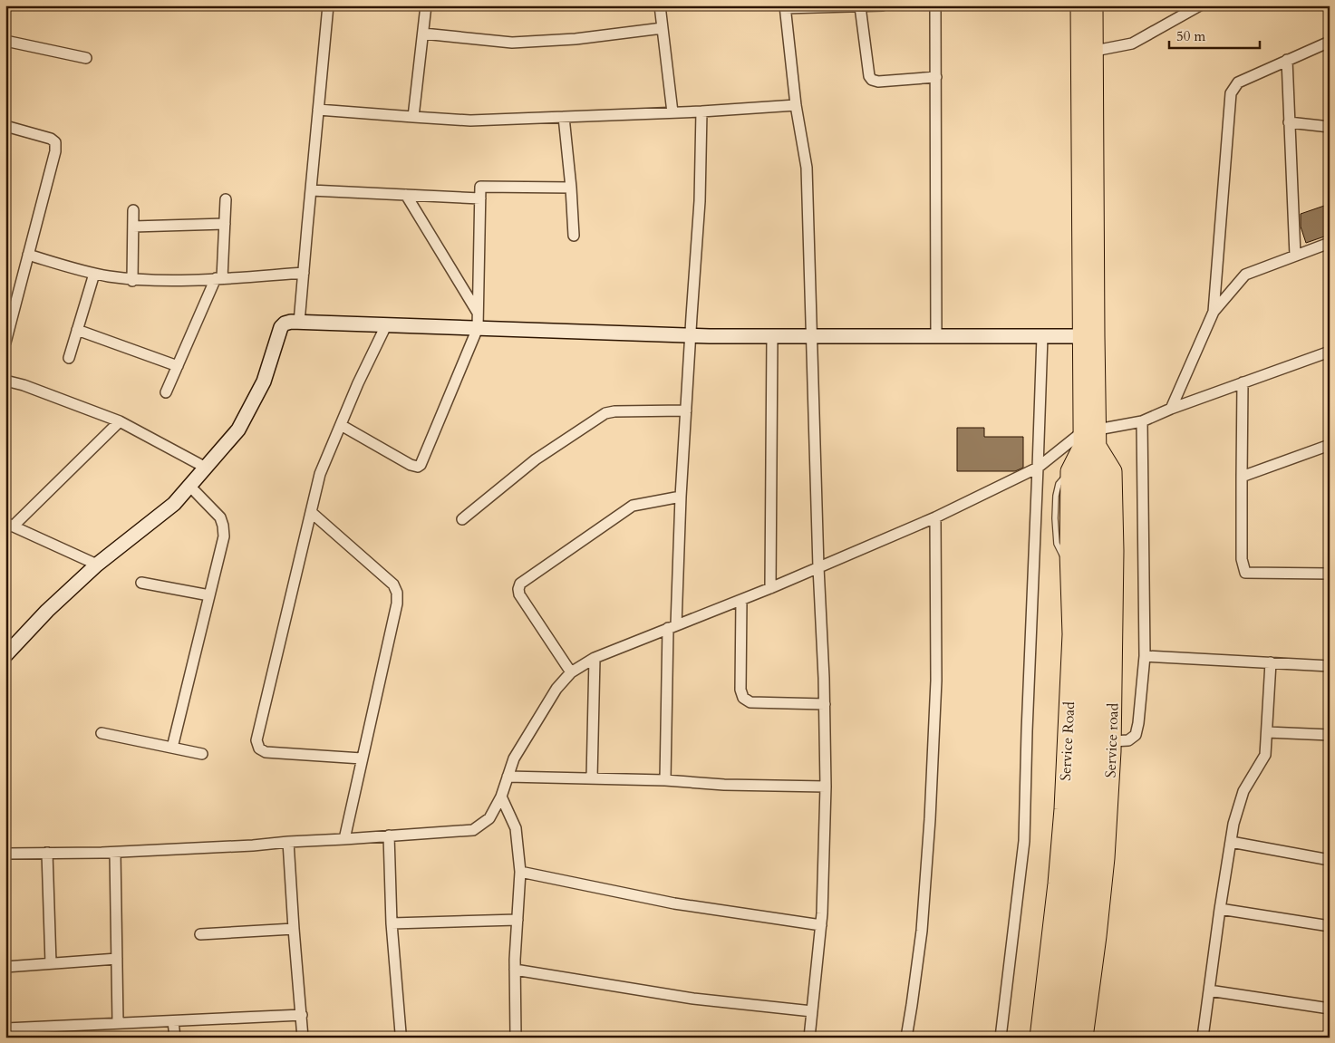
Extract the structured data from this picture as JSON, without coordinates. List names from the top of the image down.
{
  "streets": {
    "highway": ["Service road", "Service Road"]
  },
  "crossings": [
    ["Service road", "Service Road"]
  ],
  "scale_bar": "50 m"
}
